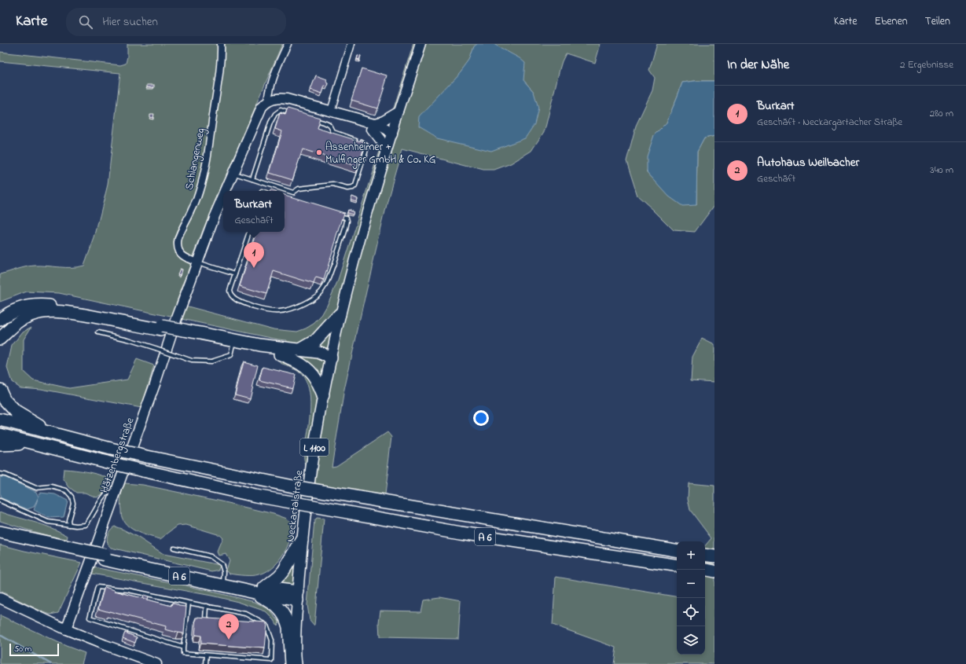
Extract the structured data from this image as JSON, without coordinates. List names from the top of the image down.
{
  "streets": {
    "highway": ["A 6"],
    "main road": ["L 1100", "Neckartalstraße"],
    "street": ["Schlangenweg", "Hätzenbergstraße"]
  },
  "crossings": [
    ["Schlangenweg", "Hätzenbergstraße"],
    ["L 1100", "Neckartalstraße"],
    ["Neckartalstraße", "A 6"]
  ],
  "places": ["Assenheimer + Mulfinger GmbH & Co. KG"],
  "scale_bar": "50 m",
  "page": {
    "header": "Karte",
    "search": "Hier suchen",
    "nav": ["Karte", "Ebenen", "Teilen"],
    "heading": ["In der Nähe", "2 Ergebnisse"],
    "list": [
      {
        "mark": "1",
        "name": "Burkart",
        "note": "Geschäft · Neckargartacher Straße",
        "value": "280 m"
      },
      {
        "mark": "2",
        "name": "Autohaus Weilbacher",
        "note": "Geschäft",
        "value": "340 m"
      }
    ],
    "popup": ["Burkart", "Geschäft"],
    "pins": ["1", "2"],
    "map_buttons": ["+", "−"],
    "scale": "50 m"
  }
}
